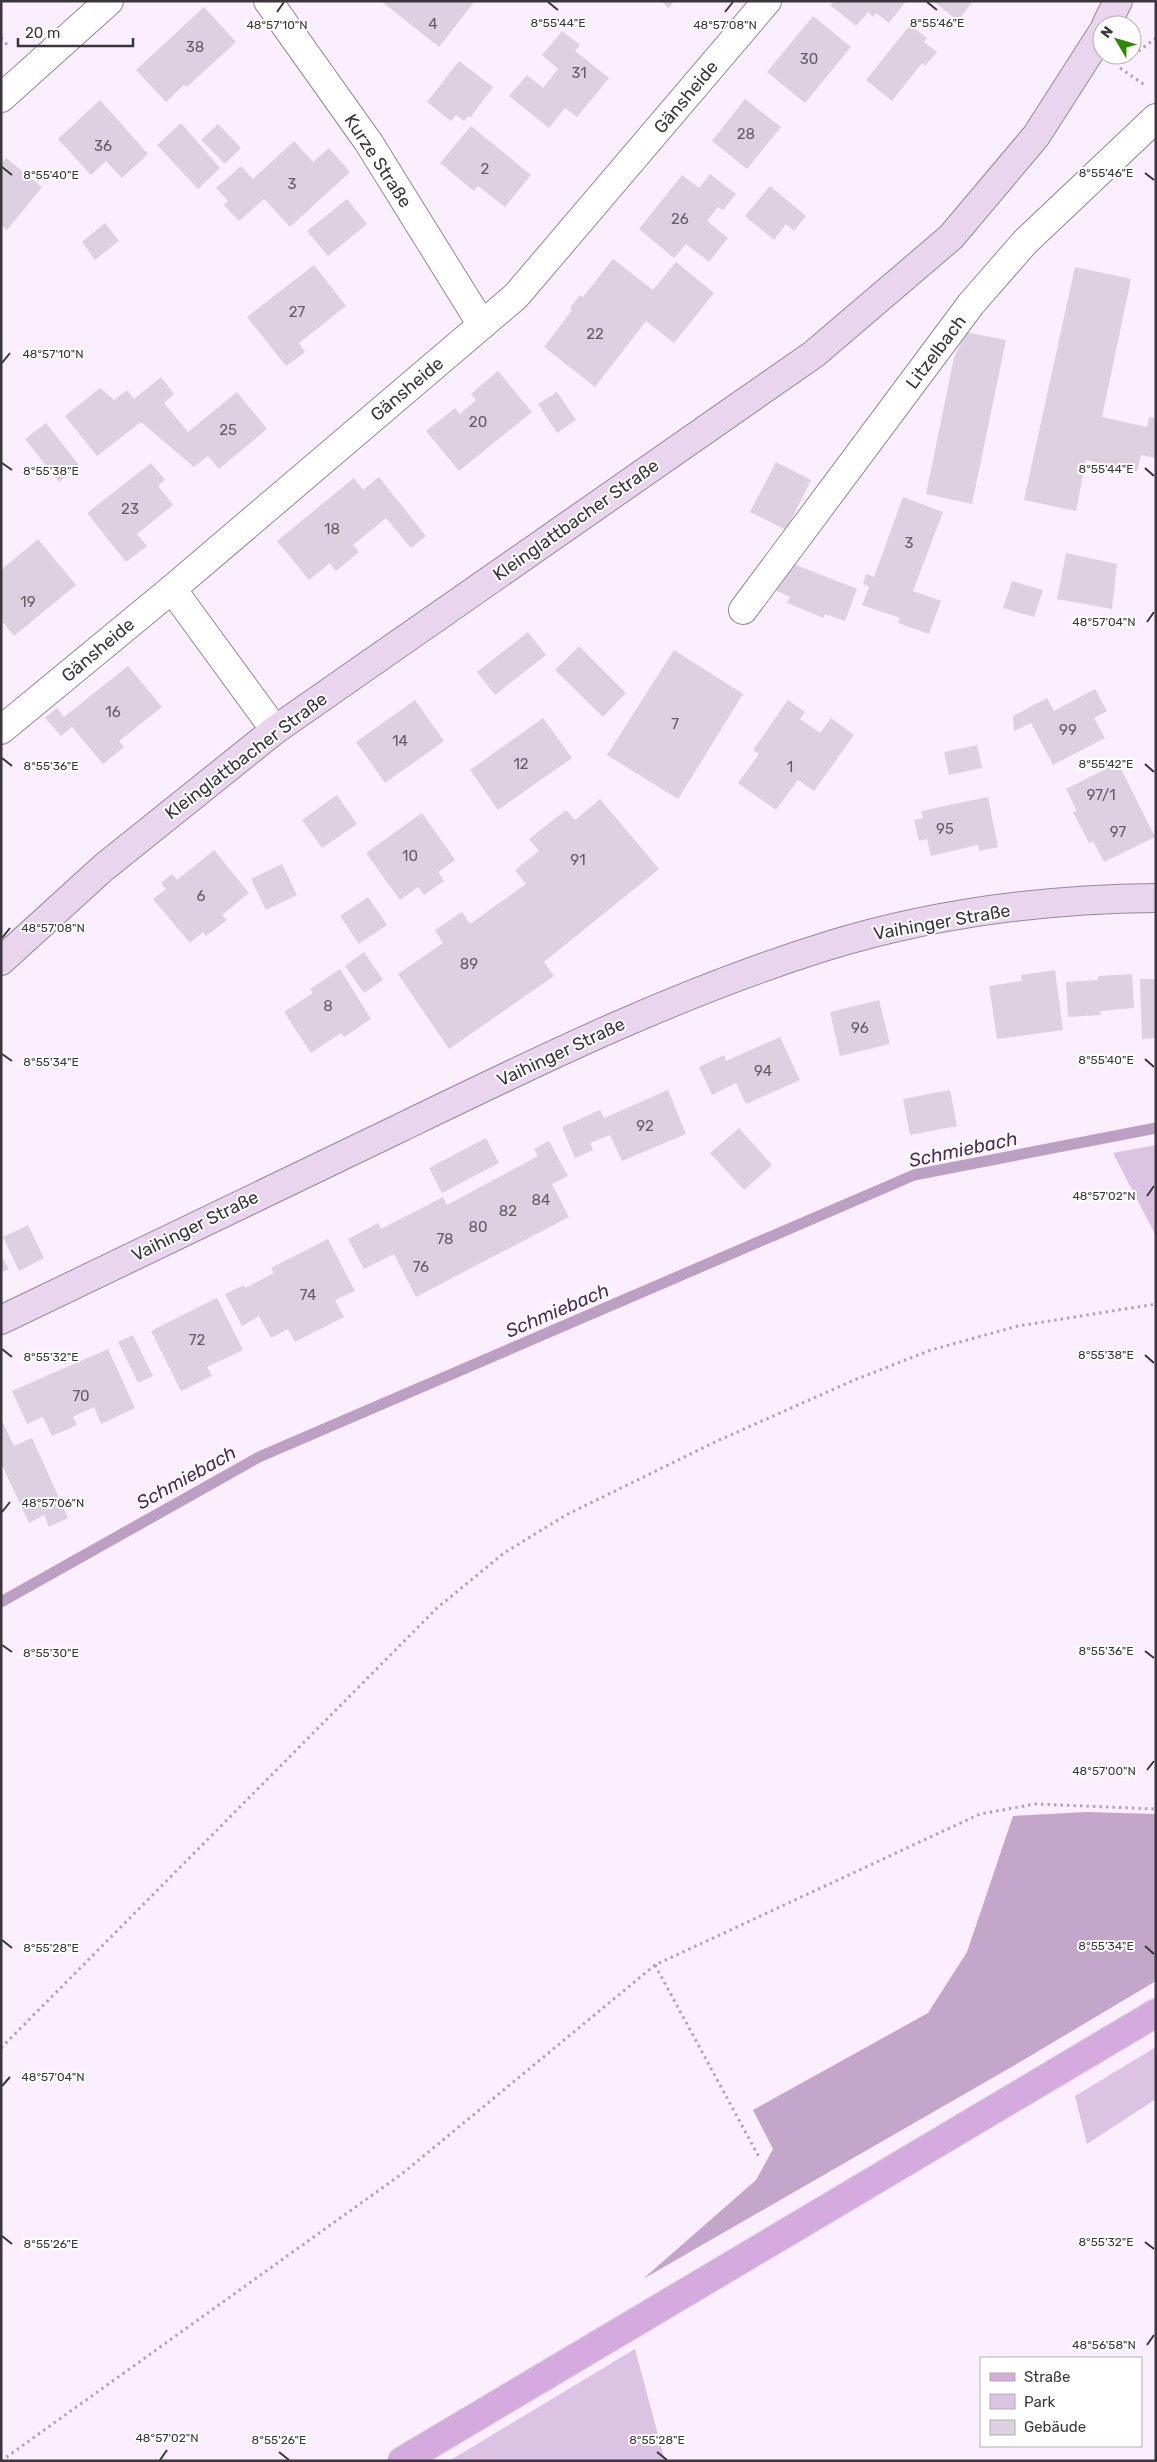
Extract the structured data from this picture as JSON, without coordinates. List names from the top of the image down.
{
  "streets": {
    "street": [
      "Gänsheide",
      "Kurze Straße",
      "Litzelbach",
      "Kleinglattbacher Straße",
      "Vaihinger Straße"
    ]
  },
  "crossings": [
    ["Gänsheide", "Kurze Straße"]
  ],
  "water": ["Schmiebach"],
  "house_numbers": [
    "4",
    "38",
    "30",
    "31",
    "28",
    "36",
    "2",
    "3",
    "26",
    "27",
    "22",
    "20",
    "25",
    "23",
    "18",
    "3",
    "19",
    "16",
    "7",
    "99",
    "14",
    "12",
    "1",
    "97/1",
    "95",
    "97",
    "10",
    "91",
    "6",
    "89",
    "8",
    "96",
    "94",
    "92",
    "84",
    "82",
    "80",
    "78",
    "76",
    "74",
    "72",
    "70"
  ],
  "legend": ["Straße", "Park", "Gebäude"],
  "scale_bar": "20 m",
  "north": "top left",
  "coordinates": [
    "8°55'44\"E",
    "8°55'46\"E",
    "48°57'10\"N",
    "48°57'08\"N",
    "8°55'40\"E",
    "8°55'38\"E",
    "48°57'04\"N",
    "8°55'42\"E",
    "8°55'36\"E",
    "8°55'34\"E",
    "48°57'02\"N",
    "8°55'32\"E",
    "48°57'06\"N",
    "8°55'30\"E",
    "48°57'00\"N",
    "8°55'28\"E",
    "8°55'26\"E",
    "48°56'58\"N"
  ]
}
